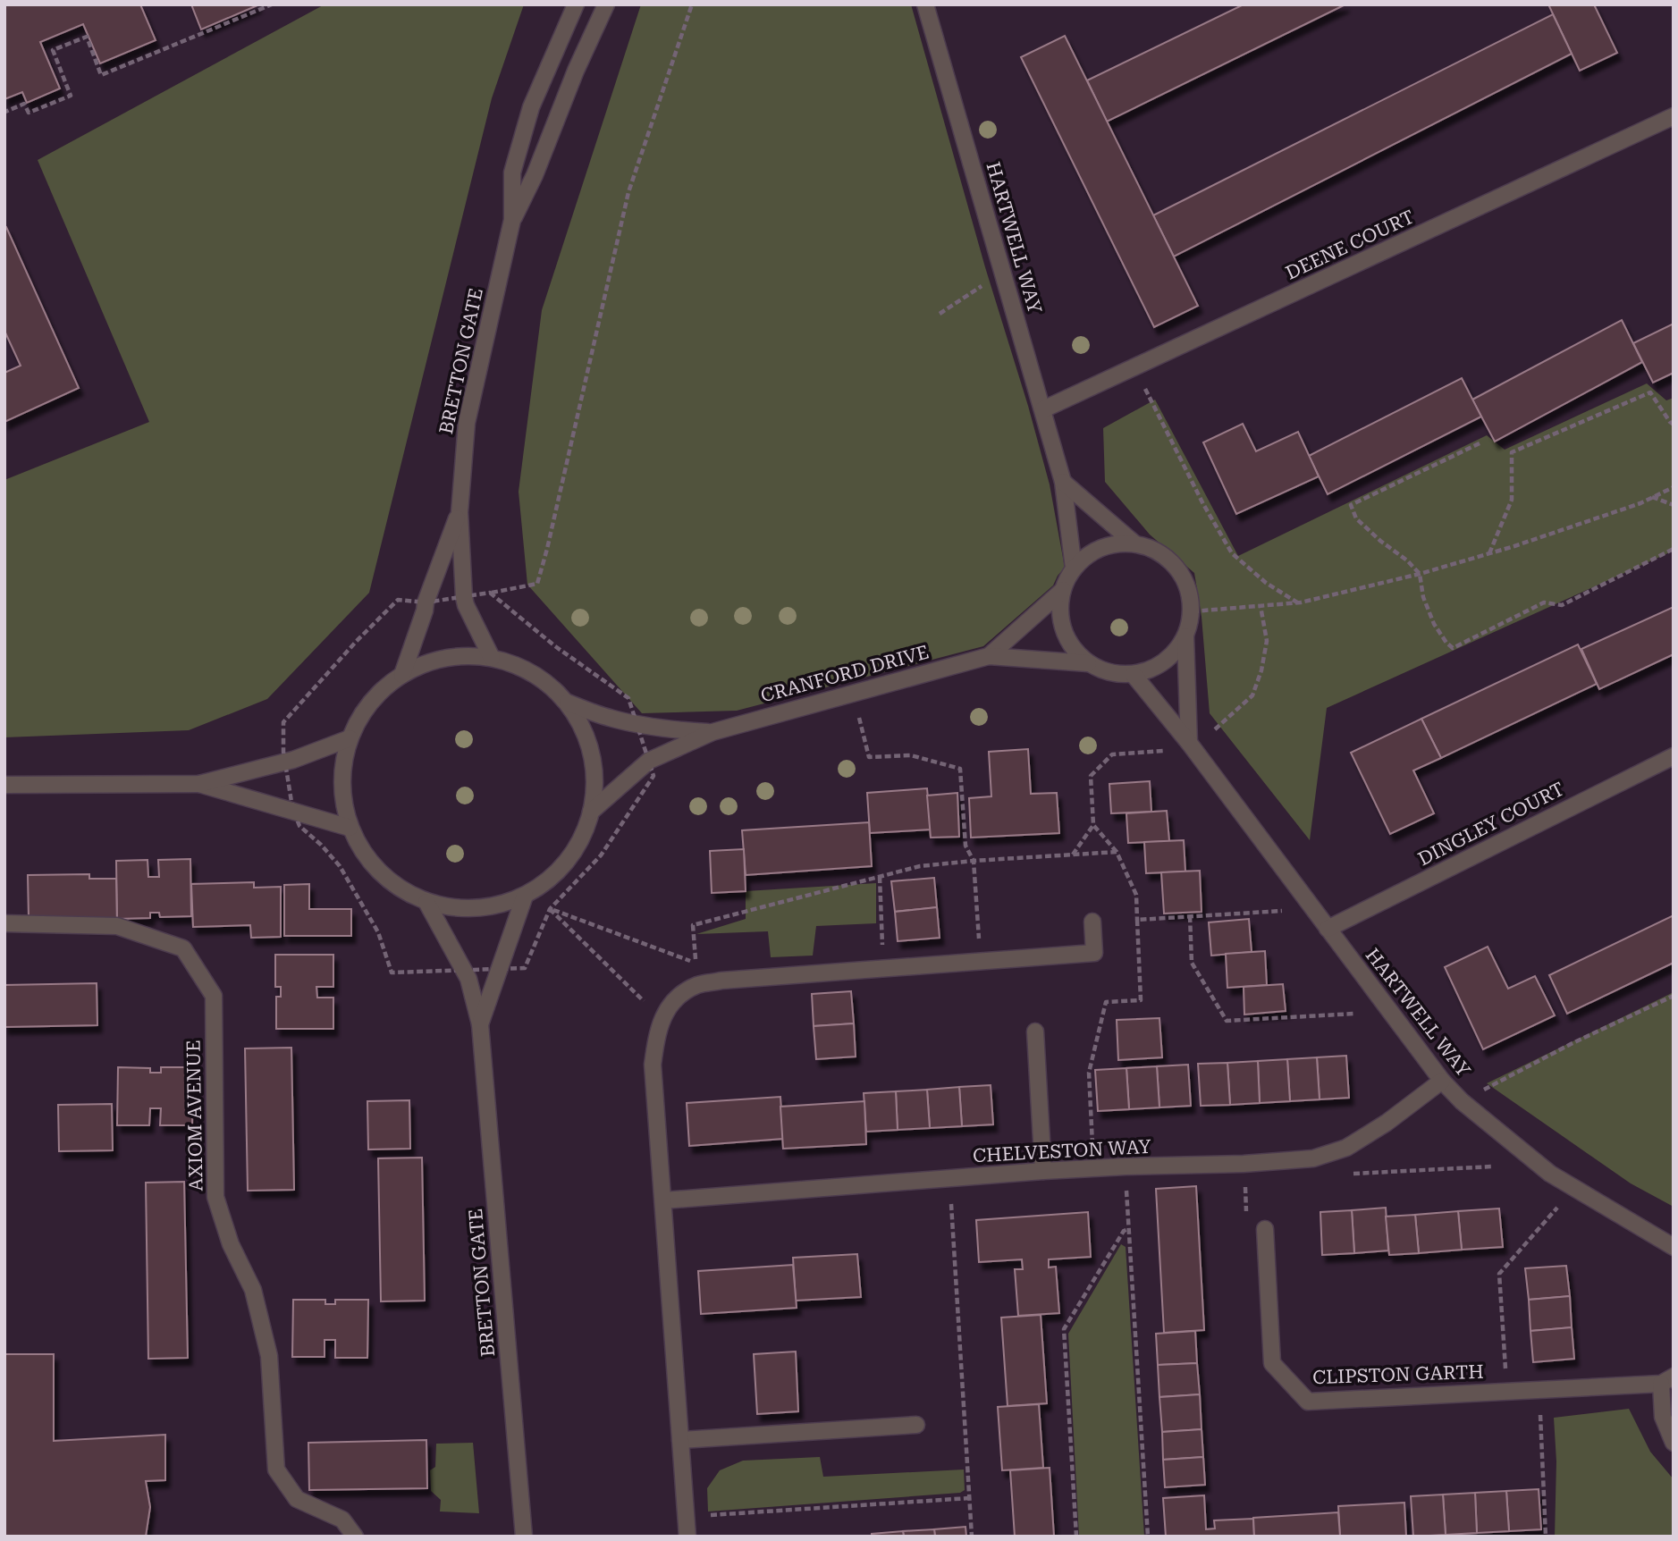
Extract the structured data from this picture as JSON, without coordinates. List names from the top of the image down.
{
  "streets": {
    "street": [
      "HARTWELL WAY",
      "DEENE COURT",
      "BRETTON GATE",
      "CRANFORD DRIVE",
      "DINGLEY COURT",
      "AXIOM AVENUE",
      "CHELVESTON WAY",
      "CLIPSTON GARTH"
    ]
  },
  "crossings": [
    ["HARTWELL WAY", "DEENE COURT"],
    ["HARTWELL WAY", "CRANFORD DRIVE"],
    ["HARTWELL WAY", "DINGLEY COURT"],
    ["HARTWELL WAY", "CHELVESTON WAY"]
  ]
}
